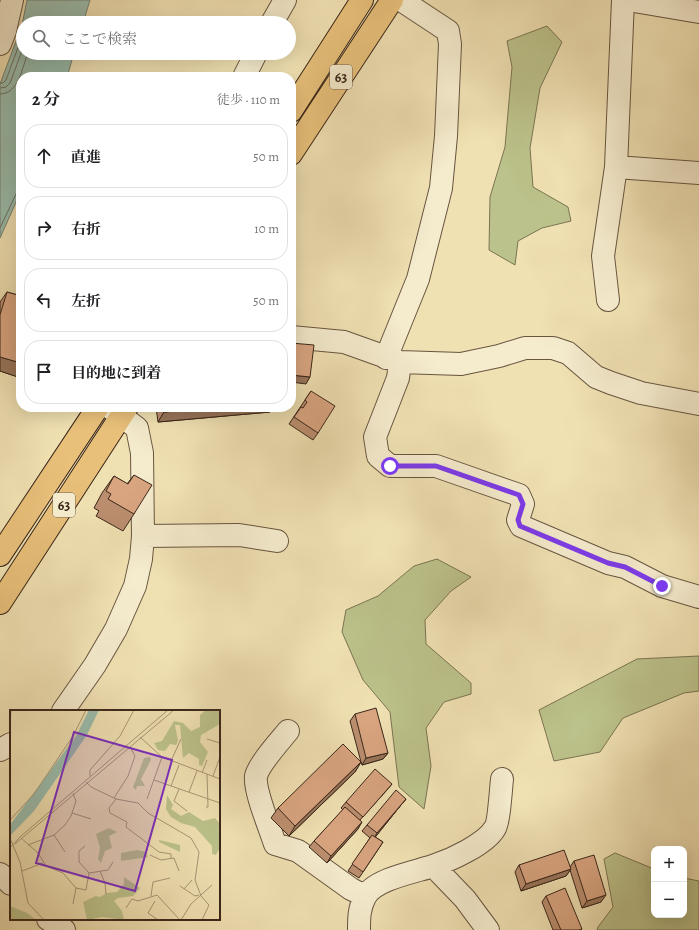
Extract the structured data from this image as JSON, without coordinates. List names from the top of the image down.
{
  "streets": {
    "main road": ["63"]
  },
  "page": {
    "search": "ここで検索",
    "heading": ["2 分", "徒歩 · 110 m"],
    "list": [
      ["直進", "50 m"],
      ["右折", "10 m"],
      ["左折", "50 m"],
      "目的地に到着"
    ],
    "map_buttons": ["+", "−"]
  }
}
